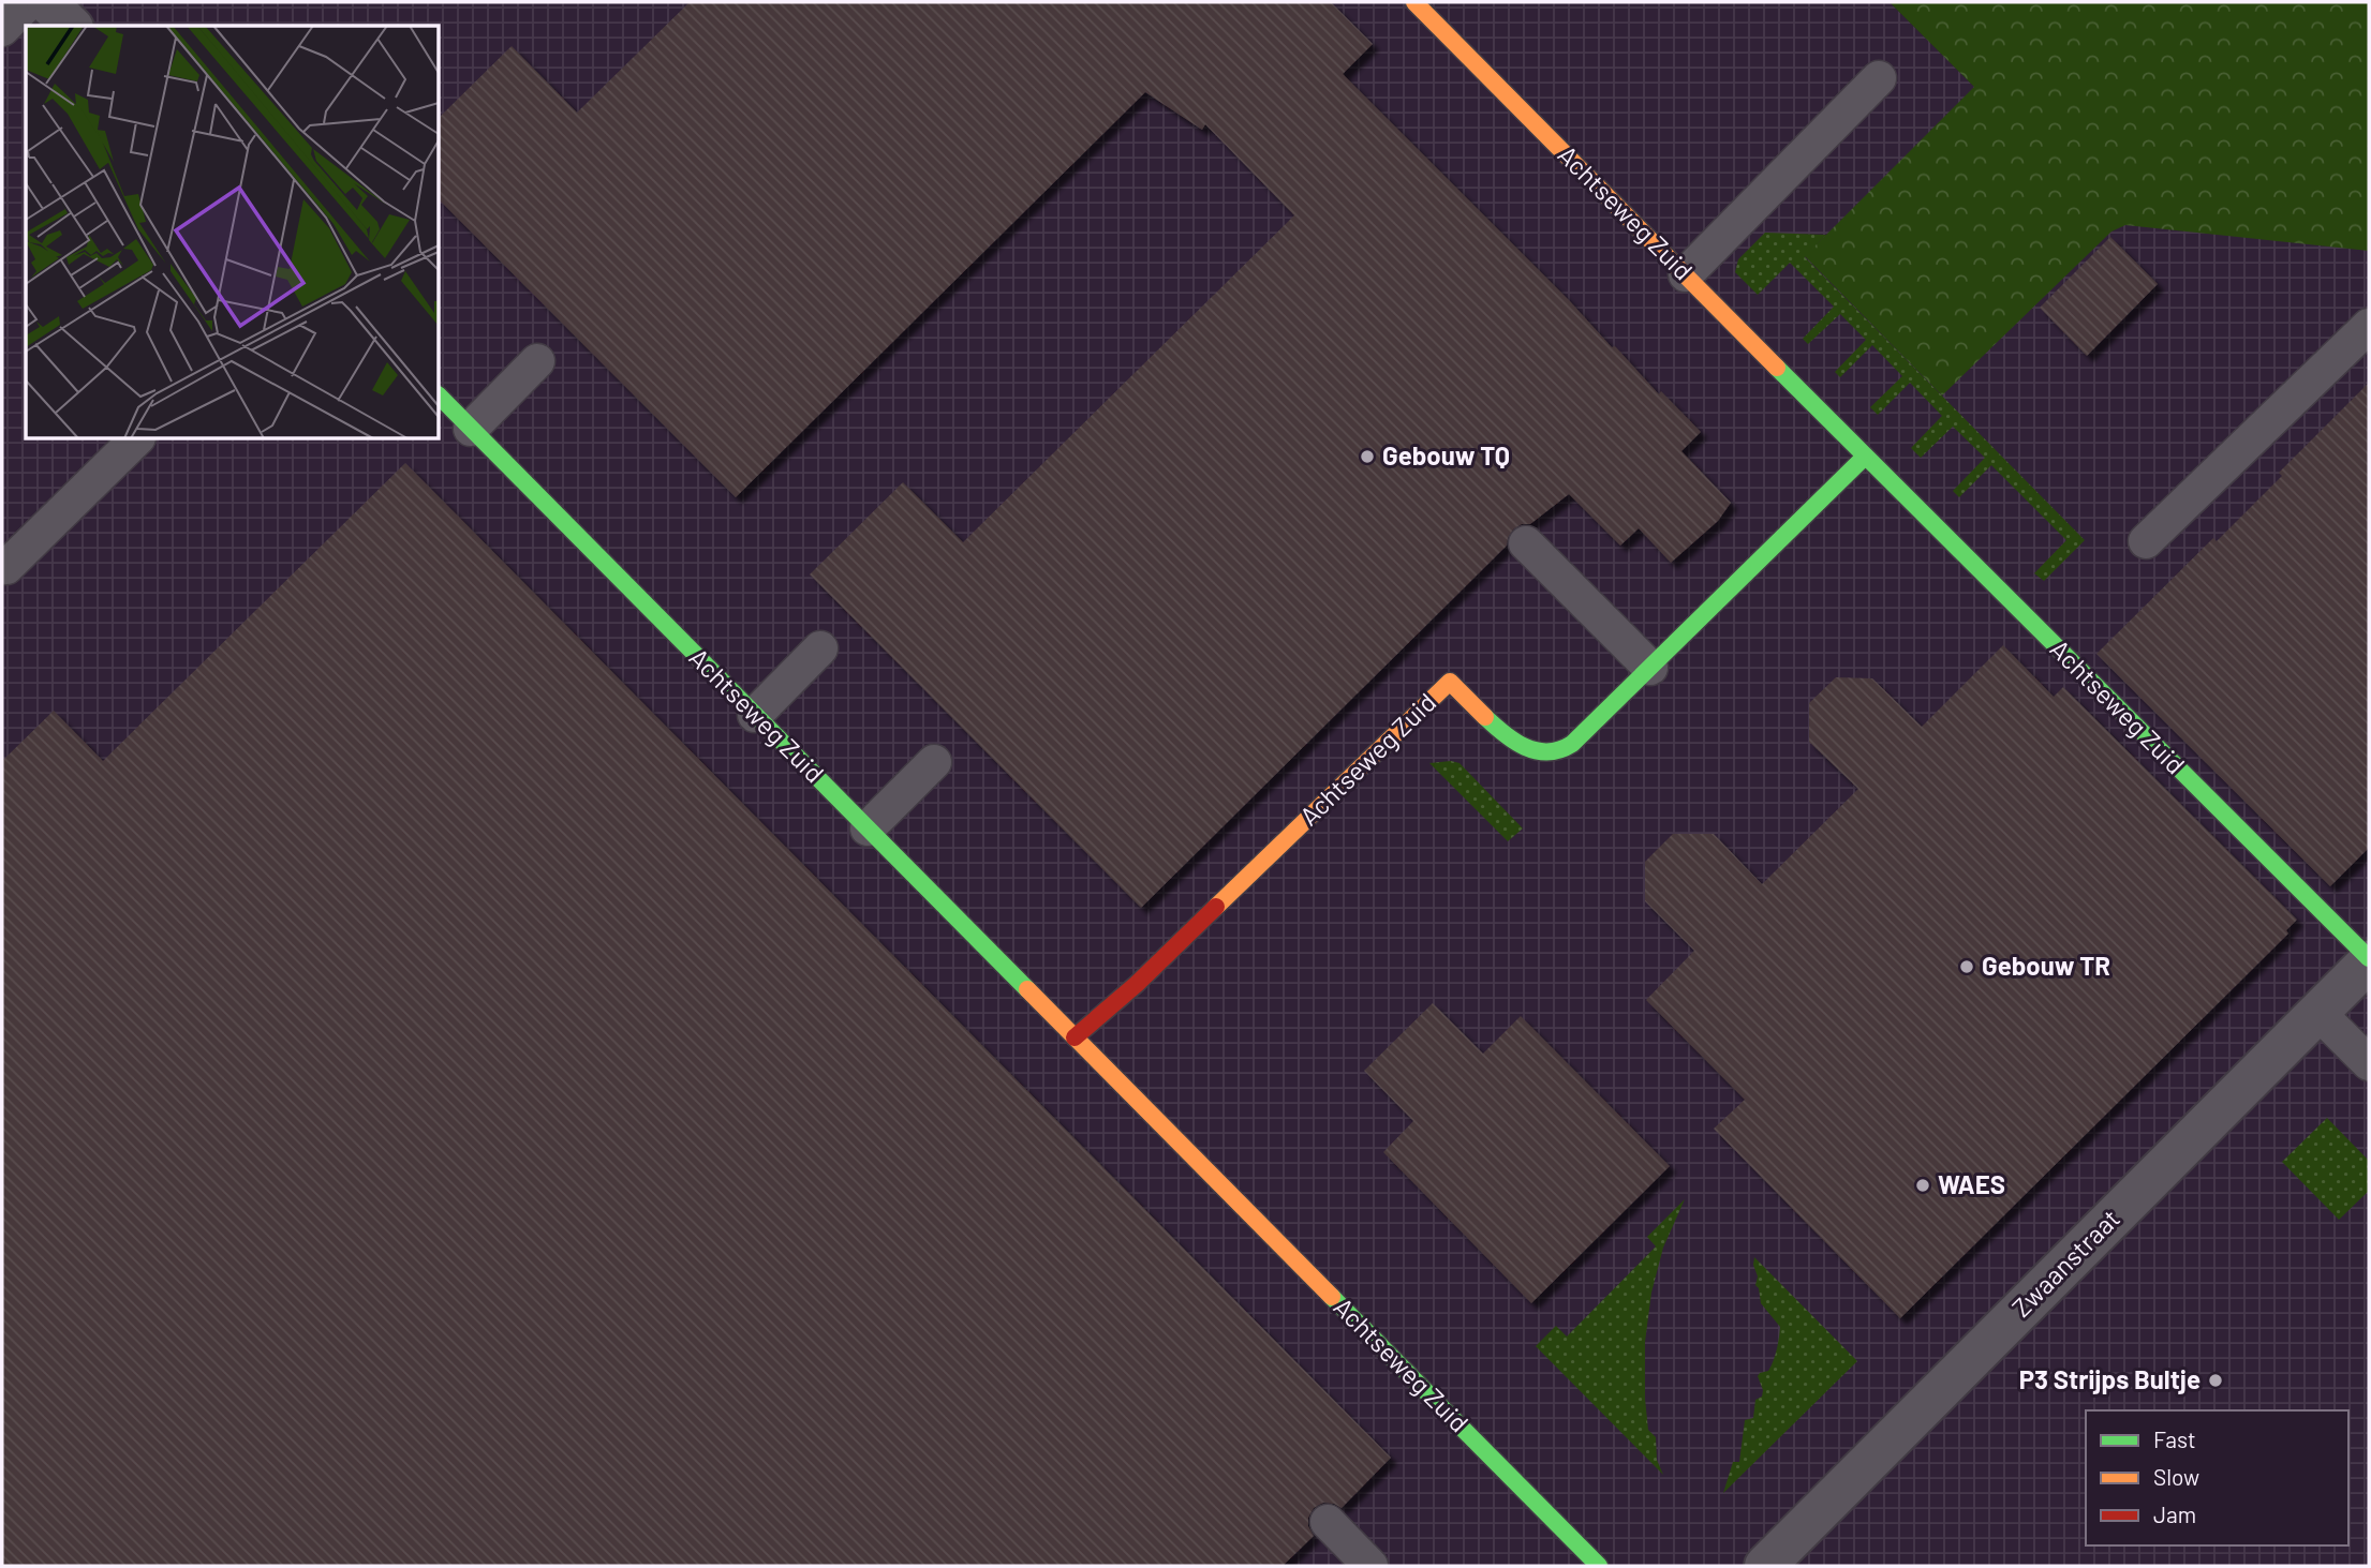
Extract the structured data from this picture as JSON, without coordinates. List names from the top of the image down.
{
  "streets": {
    "street": ["Achtseweg Zuid", "Zwaanstraat"]
  },
  "crossings": [
    ["Achtseweg Zuid", "Zwaanstraat"]
  ],
  "places": [
    "Gebouw TQ",
    "Gebouw TR",
    "WAES",
    "P3 Strijps Bultje"
  ],
  "legend": ["Fast", "Slow", "Jam"]
}
